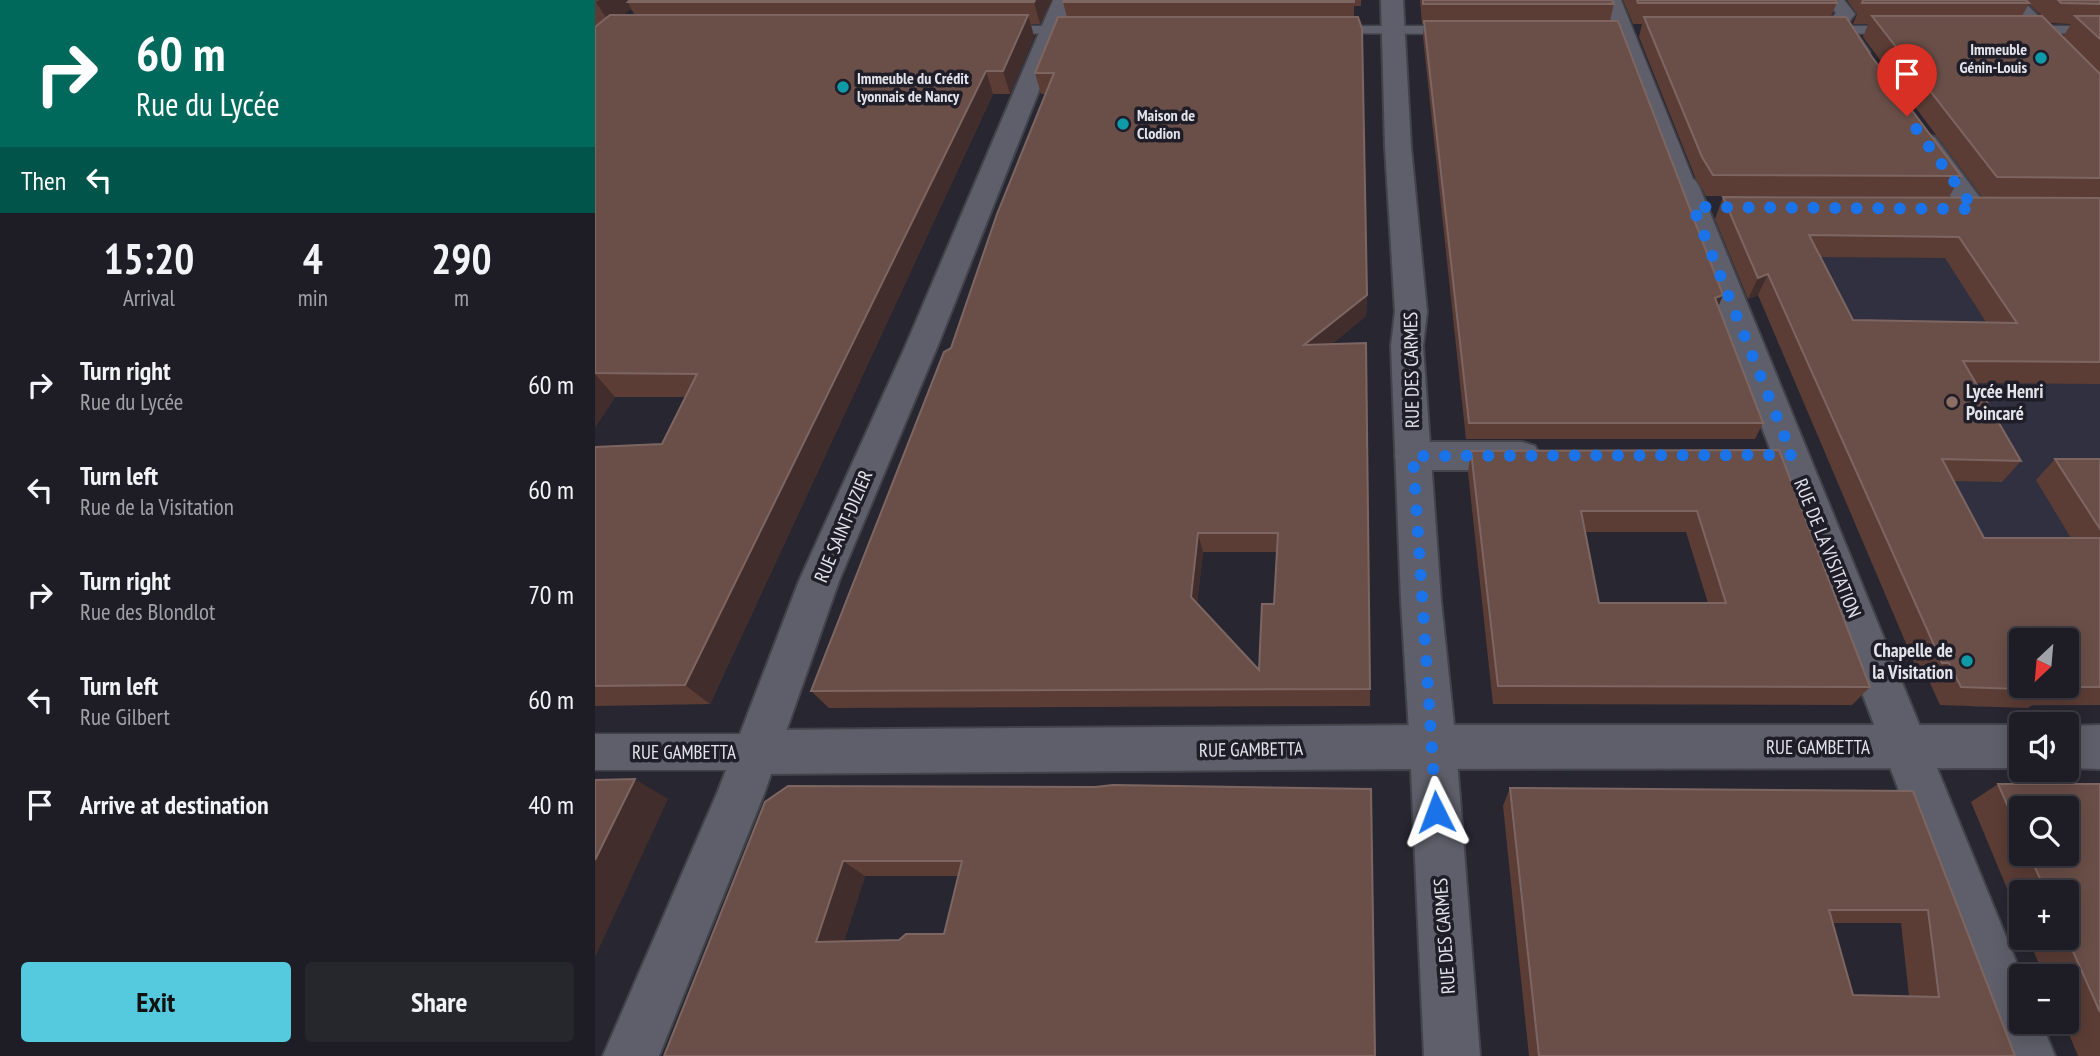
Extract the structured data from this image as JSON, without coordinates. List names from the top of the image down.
{
  "streets": {
    "street": [
      "RUE DES CARMES",
      "RUE SAINT-DIZIER",
      "RUE DE LA VISITATION",
      "RUE GAMBETTA"
    ]
  },
  "crossings": [
    ["RUE DES CARMES", "RUE GAMBETTA"],
    ["RUE SAINT-DIZIER", "RUE GAMBETTA"],
    ["RUE DE LA VISITATION", "RUE GAMBETTA"]
  ],
  "places": [
    "Immeuble Génin-Louis",
    "Immeuble du Crédit lyonnais de Nancy",
    "Maison de Clodion",
    "Lycée Henri Poincaré",
    "Chapelle de la Visitation"
  ],
  "north": "bottom left",
  "page": {
    "turn": ["60 m", "Rue du Lycée"],
    "then": "Then",
    "eta": [
      "15:20",
      "Arrival",
      "4",
      "min",
      "290",
      "m"
    ],
    "list": [
      {
        "name": "Turn right",
        "note": "Rue du Lycée",
        "value": "60 m"
      },
      {
        "name": "Turn left",
        "note": "Rue de la Visitation",
        "value": "60 m"
      },
      {
        "name": "Turn right",
        "note": "Rue des Blondlot",
        "value": "70 m"
      },
      {
        "name": "Turn left",
        "note": "Rue Gilbert",
        "value": "60 m"
      },
      {
        "name": "Arrive at destination",
        "value": "40 m"
      }
    ],
    "map_buttons": ["+", "−"],
    "buttons": ["Exit", "Share"]
  }
}
